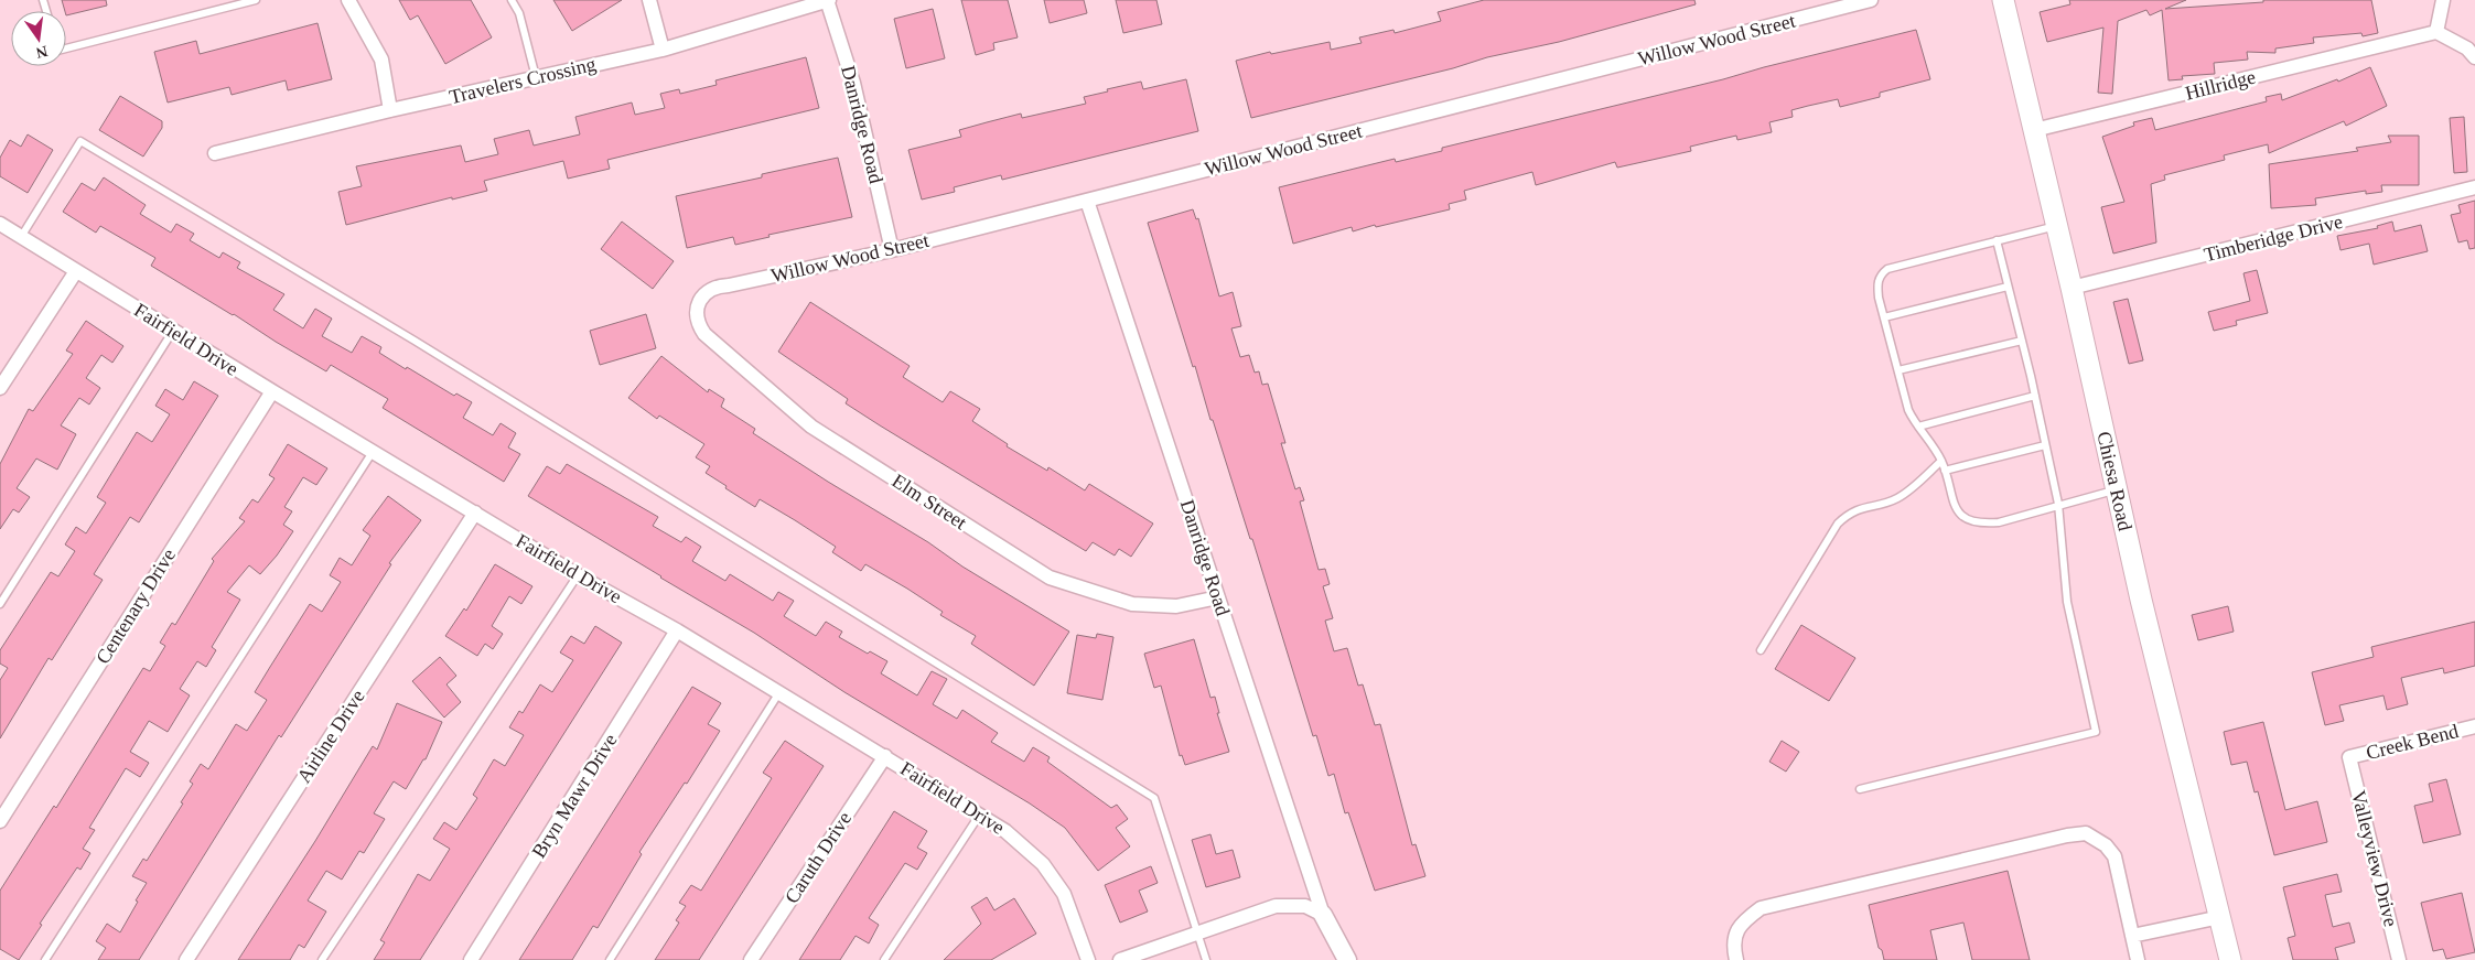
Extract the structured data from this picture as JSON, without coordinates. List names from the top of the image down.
{
  "streets": {
    "main road": ["Chiesa Road"],
    "street": [
      "Willow Wood Street",
      "Travelers Crossing",
      "Hillridge",
      "Danridge Road",
      "Timberidge Drive",
      "Fairfield Drive",
      "Elm Street",
      "Centenary Drive",
      "Airline Drive",
      "Creek Bend",
      "Bryn Mawr Drive",
      "Caruth Drive",
      "Valleyview Drive"
    ]
  },
  "crossings": [
    ["Willow Wood Street", "Danridge Road"],
    ["Willow Wood Street", "Elm Street"],
    ["Travelers Crossing", "Danridge Road"],
    ["Hillridge", "Chiesa Road"],
    ["Danridge Road", "Elm Street"],
    ["Timberidge Drive", "Chiesa Road"],
    ["Fairfield Drive", "Centenary Drive"],
    ["Fairfield Drive", "Airline Drive"],
    ["Fairfield Drive", "Bryn Mawr Drive"],
    ["Fairfield Drive", "Caruth Drive"],
    ["Creek Bend", "Valleyview Drive"]
  ],
  "north": "bottom"
}
